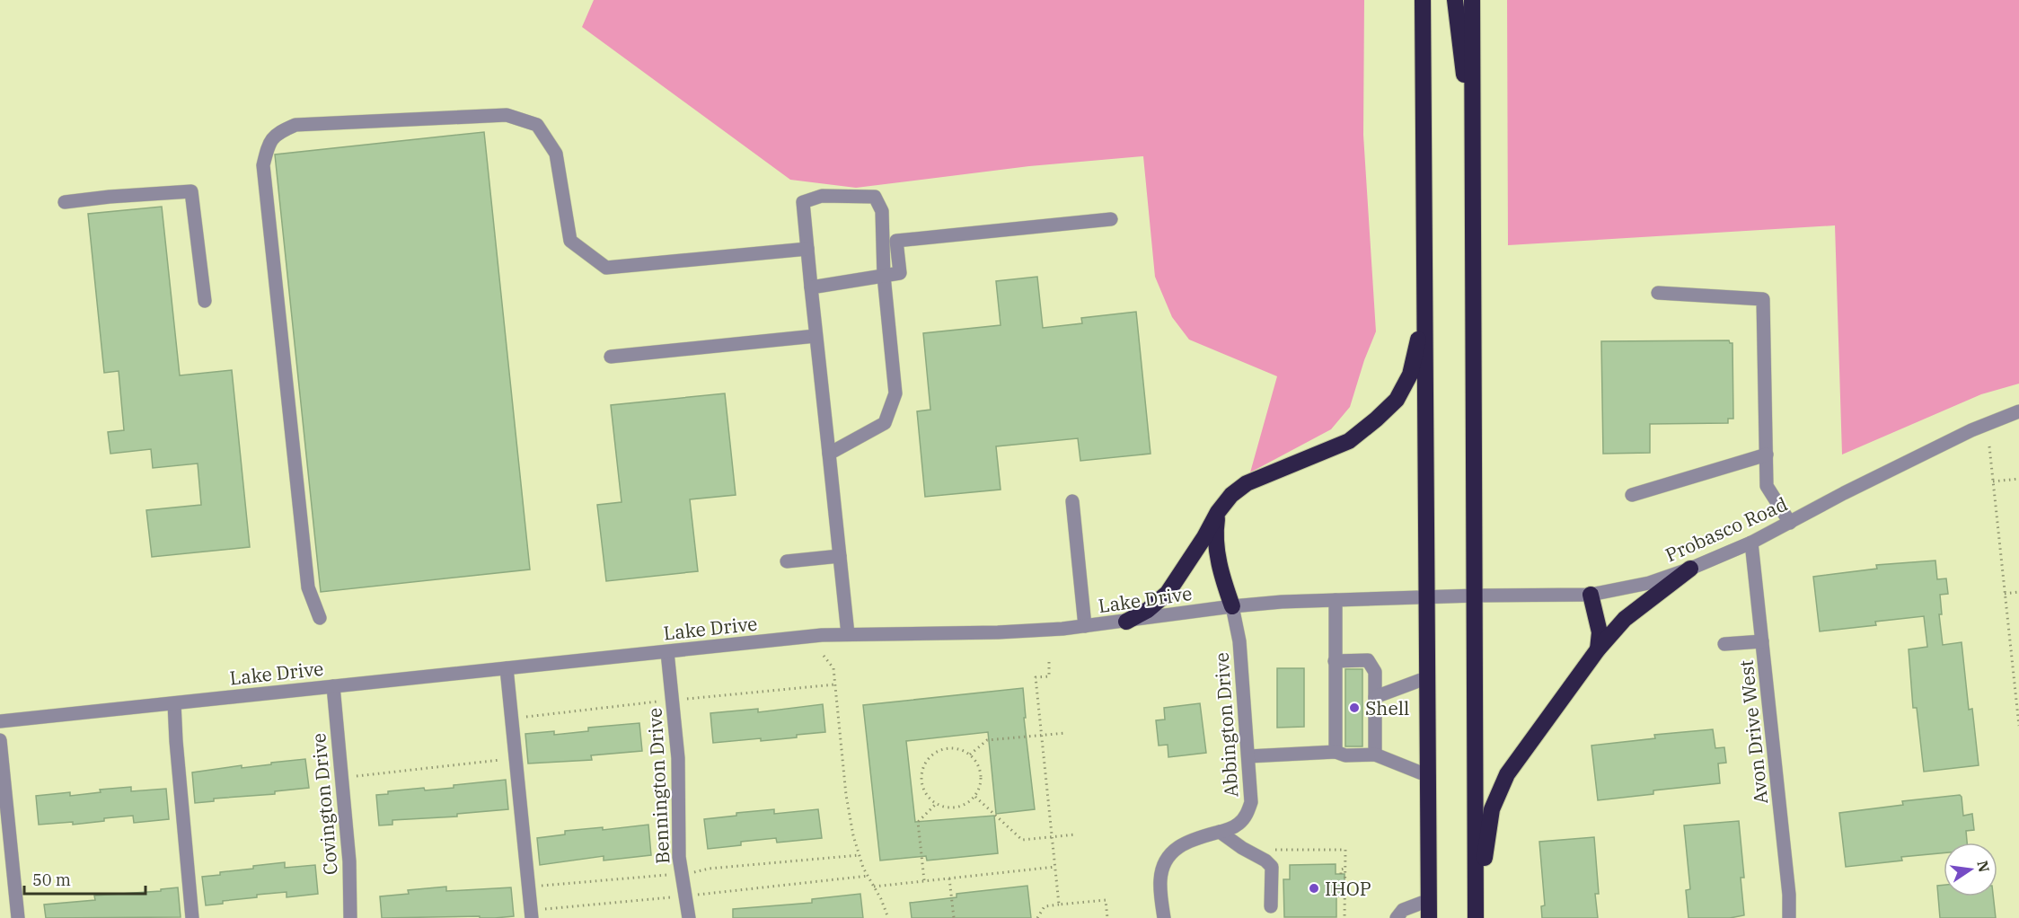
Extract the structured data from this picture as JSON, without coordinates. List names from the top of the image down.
{
  "streets": {
    "street": [
      "Probasco Road",
      "Lake Drive",
      "Abbington Drive",
      "Avon Drive West",
      "Bennington Drive",
      "Covington Drive"
    ]
  },
  "crossings": [
    ["Probasco Road", "Lake Drive"],
    ["Probasco Road", "Avon Drive West"],
    ["Lake Drive", "Abbington Drive"],
    ["Lake Drive", "Bennington Drive"],
    ["Lake Drive", "Covington Drive"]
  ],
  "places": ["Shell", "IHOP"],
  "scale_bar": "50 m",
  "north": "right"
}
